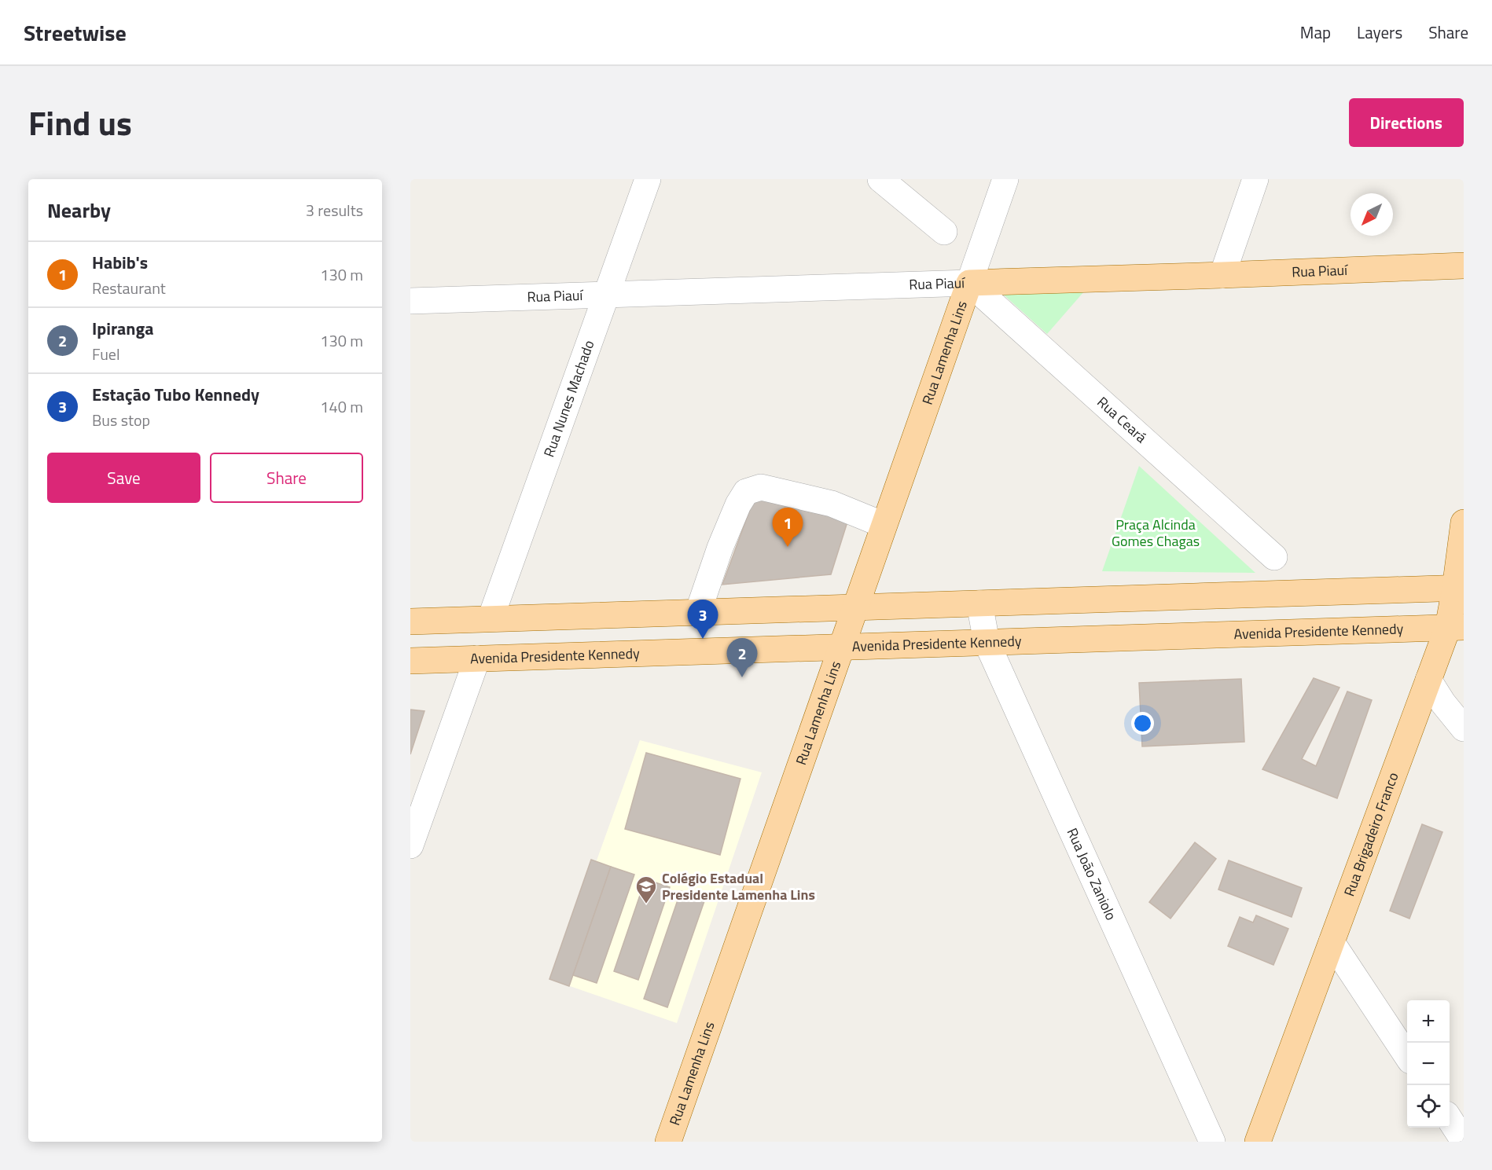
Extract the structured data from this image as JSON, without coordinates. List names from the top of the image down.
{
  "streets": {
    "main road": [
      "Rua Piauí",
      "Rua Lamenha Lins",
      "Avenida Presidente Kennedy",
      "Rua Brigadeiro Franco"
    ],
    "street": ["Rua Nunes Machado", "Rua Ceará", "Rua João Zaniolo"]
  },
  "crossings": [
    ["Rua Piauí", "Rua Lamenha Lins"],
    ["Rua Piauí", "Rua Nunes Machado"],
    ["Rua Piauí", "Rua Ceará"],
    ["Rua Lamenha Lins", "Rua Ceará"],
    ["Rua Lamenha Lins", "Avenida Presidente Kennedy"],
    ["Avenida Presidente Kennedy", "Rua Brigadeiro Franco"],
    ["Avenida Presidente Kennedy", "Rua João Zaniolo"]
  ],
  "parks": ["Praça Alcinda Gomes Chagas"],
  "places": {
    "school or university": ["Colégio Estadual Presidente Lamenha Lins"]
  },
  "north": "bottom left",
  "page": {
    "header": "Streetwise",
    "nav": ["Map", "Layers", "Share"],
    "title": "Find us",
    "buttons": [
      "Directions",
      ["Save", "Share"]
    ],
    "heading": ["Nearby", "3 results"],
    "list": [
      {
        "mark": "1",
        "name": "Habib's",
        "note": "Restaurant",
        "value": "130 m"
      },
      {
        "mark": "2",
        "name": "Ipiranga",
        "note": "Fuel",
        "value": "130 m"
      },
      {
        "mark": "3",
        "name": "Estação Tubo Kennedy",
        "note": "Bus stop",
        "value": "140 m"
      }
    ],
    "pins": ["1", "3", "2"],
    "map_buttons": ["+", "−"]
  }
}
